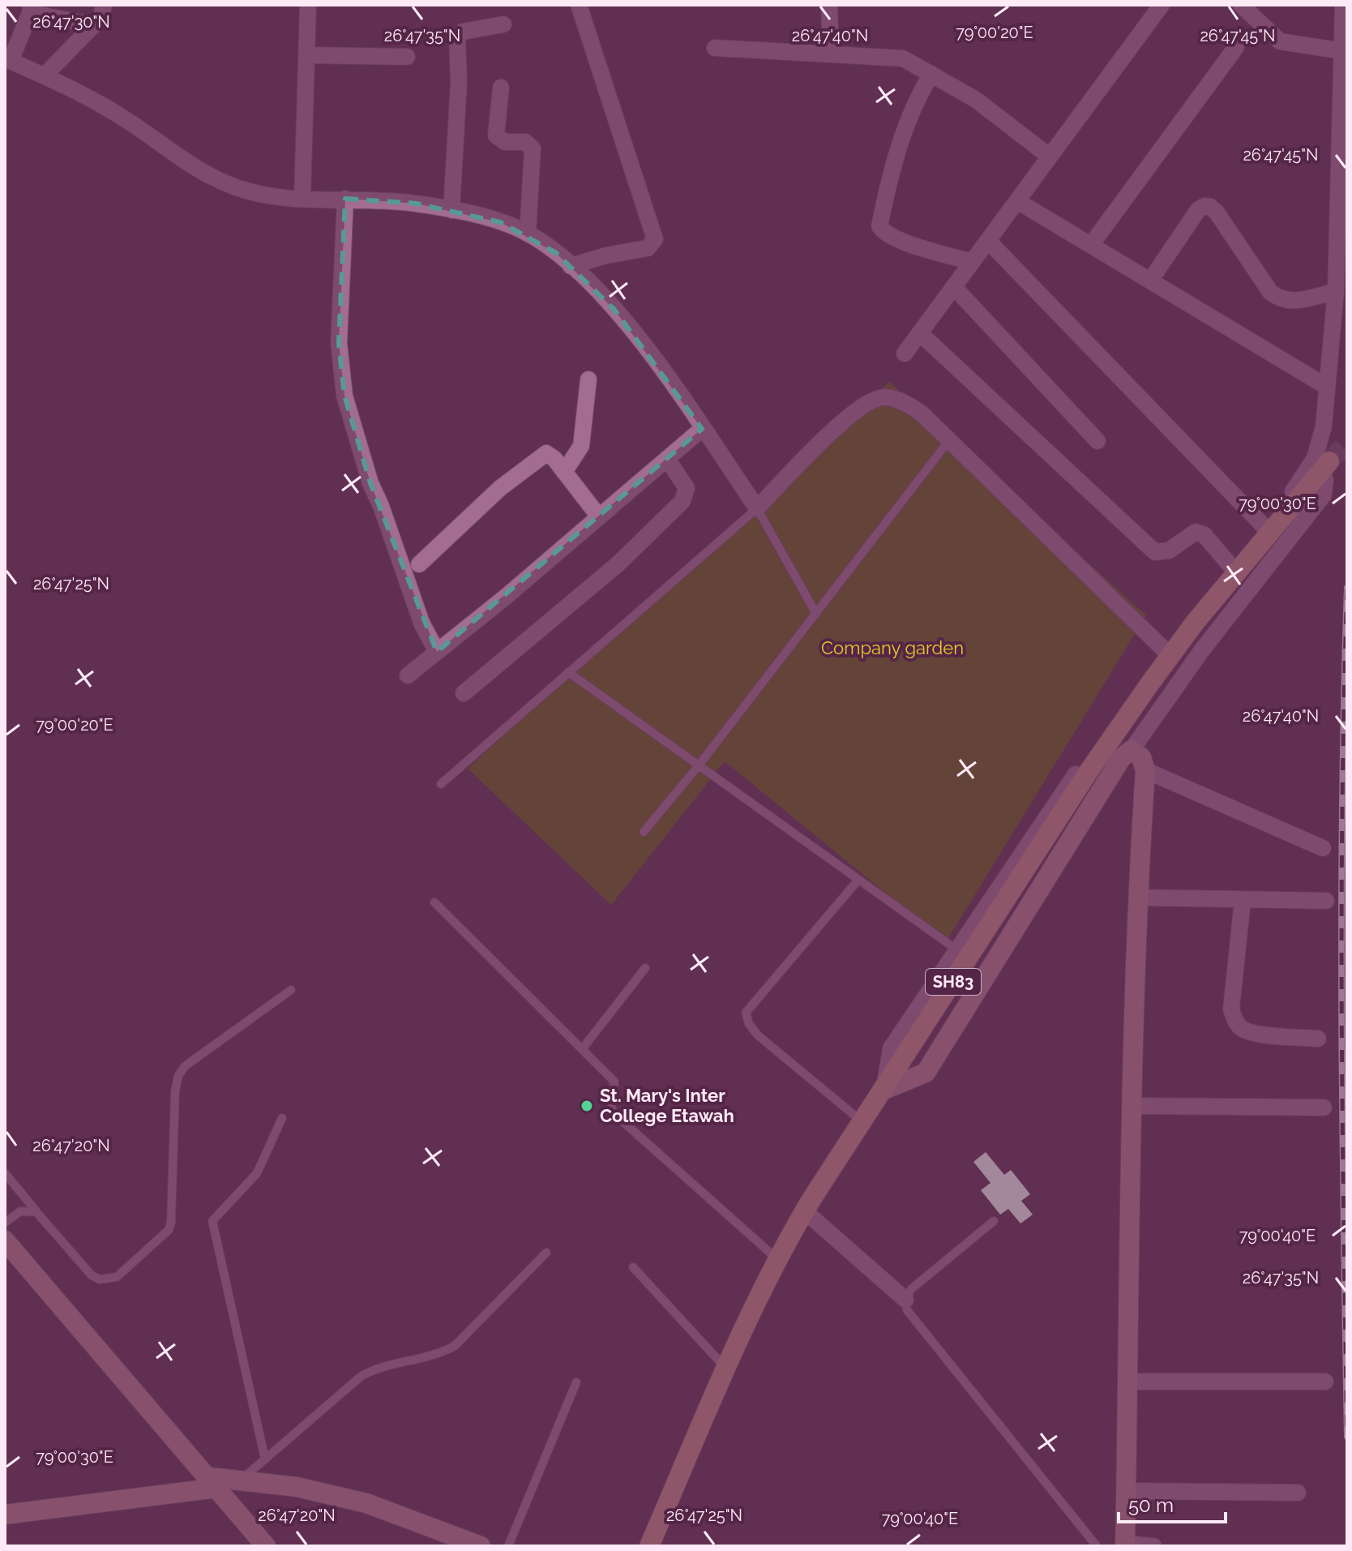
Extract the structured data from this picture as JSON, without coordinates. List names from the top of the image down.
{
  "streets": {
    "main road": ["SH83"]
  },
  "parks": ["Company garden"],
  "places": ["St. Mary's Inter College Etawah"],
  "scale_bar": "50 m",
  "coordinates": [
    "26°47'30\"N",
    "79°00'20\"E",
    "26°47'35\"N",
    "26°47'40\"N",
    "26°47'45\"N",
    "79°00'30\"E",
    "26°47'25\"N",
    "26°47'20\"N",
    "79°00'40\"E"
  ]
}
